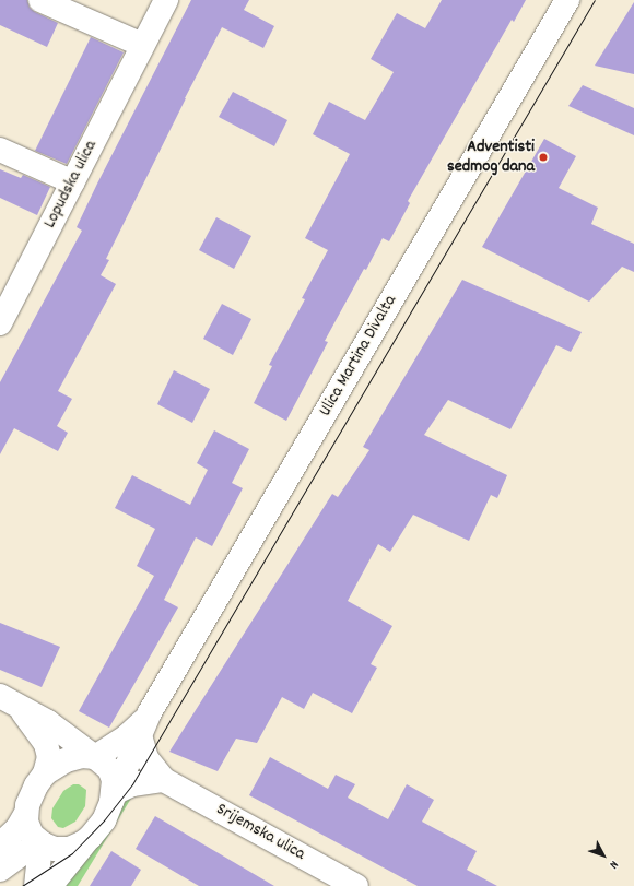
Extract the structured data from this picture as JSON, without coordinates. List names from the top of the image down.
{
  "streets": {
    "street": ["Lopudska ulica", "Ulica Martina Divalta", "Srijemska ulica"]
  },
  "crossings": [
    ["Ulica Martina Divalta", "Srijemska ulica"]
  ],
  "places": ["Adventisti sedmog dana"],
  "north": "bottom right"
}
